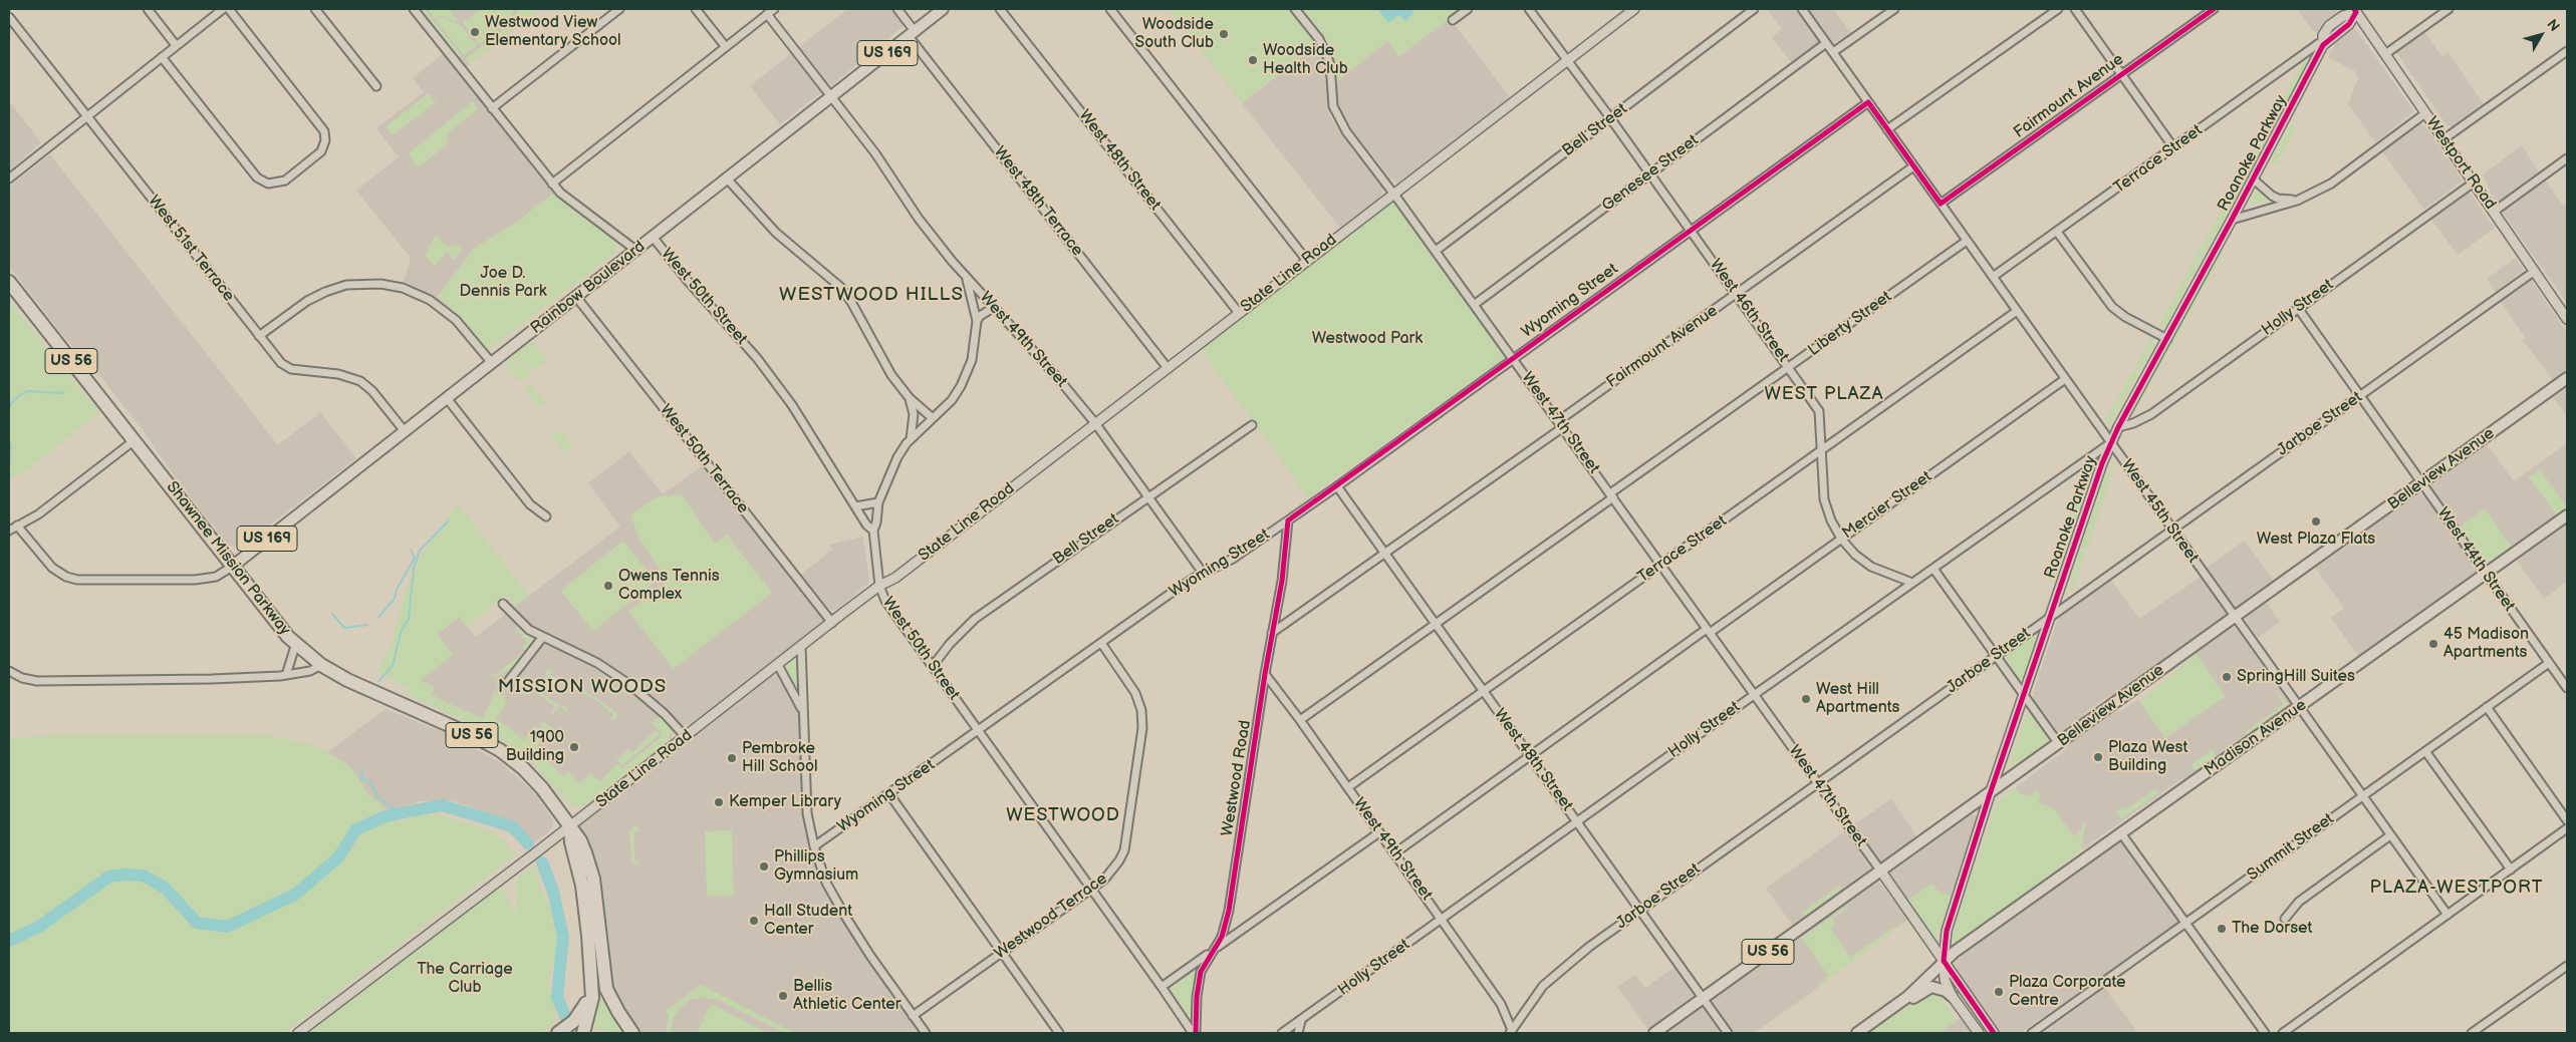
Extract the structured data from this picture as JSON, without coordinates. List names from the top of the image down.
{
  "streets": {
    "highway": ["US 56", "Shawnee Mission Parkway"],
    "main road": [
      "US 169",
      "Rainbow Boulevard",
      "Belleview Avenue",
      "Madison Avenue"
    ],
    "street": [
      "Fairmount Avenue",
      "Bell Street",
      "Roanoke Parkway",
      "Terrace Street",
      "West 48th Street",
      "Westport Road",
      "Genesee Street",
      "West 48th Terrace",
      "West 51st Terrace",
      "State Line Road",
      "West 50th Street",
      "Wyoming Street",
      "Holly Street",
      "West 46th Street",
      "Liberty Street",
      "West 49th Street",
      "West 47th Street",
      "Jarboe Street",
      "West 50th Terrace",
      "Mercier Street",
      "West 45th Street",
      "West 44th Street",
      "Westwood Road",
      "Summit Street",
      "Westwood Terrace"
    ]
  },
  "crossings": [
    ["Fairmount Avenue", "West 46th Street"],
    ["Fairmount Avenue", "West 47th Street"],
    ["Fairmount Avenue", "West 45th Street"],
    ["Bell Street", "West 50th Street"],
    ["Bell Street", "West 46th Street"],
    ["Bell Street", "West 49th Street"],
    ["Bell Street", "West 47th Street"],
    ["Roanoke Parkway", "Terrace Street"],
    ["Roanoke Parkway", "Westport Road"],
    ["Roanoke Parkway", "Holly Street"],
    ["Roanoke Parkway", "West 47th Street"],
    ["Roanoke Parkway", "Jarboe Street"],
    ["Roanoke Parkway", "Belleview Avenue"],
    ["Roanoke Parkway", "West 45th Street"],
    ["Roanoke Parkway", "Madison Avenue"],
    ["Terrace Street", "West 48th Street"],
    ["Terrace Street", "West 46th Street"],
    ["Terrace Street", "West 49th Street"],
    ["Terrace Street", "West 47th Street"],
    ["Terrace Street", "West 45th Street"],
    ["West 48th Street", "State Line Road"],
    ["West 48th Street", "Wyoming Street"],
    ["West 48th Street", "Holly Street"],
    ["West 48th Street", "Liberty Street"],
    ["West 48th Street", "Jarboe Street"],
    ["West 48th Street", "Belleview Avenue"],
    ["West 48th Street", "Mercier Street"],
    ["Westport Road", "Holly Street"],
    ["Westport Road", "Jarboe Street"],
    ["Genesee Street", "West 46th Street"],
    ["Genesee Street", "West 47th Street"],
    ["Genesee Street", "West 45th Street"],
    ["West 48th Terrace", "State Line Road"],
    ["West 48th Terrace", "Rainbow Boulevard"],
    ["West 51st Terrace", "Rainbow Boulevard"],
    ["State Line Road", "West 50th Street"],
    ["State Line Road", "West 46th Street"],
    ["State Line Road", "West 49th Street"],
    ["State Line Road", "US 56"],
    ["State Line Road", "West 47th Street"],
    ["State Line Road", "West 50th Terrace"],
    ["State Line Road", "Shawnee Mission Parkway"],
    ["Rainbow Boulevard", "West 50th Street"],
    ["Rainbow Boulevard", "West 49th Street"],
    ["Rainbow Boulevard", "West 50th Terrace"],
    ["Rainbow Boulevard", "Shawnee Mission Parkway"],
    ["West 50th Street", "Wyoming Street"],
    ["West 50th Street", "Westwood Road"],
    ["West 50th Street", "Westwood Terrace"],
    ["Wyoming Street", "West 46th Street"],
    ["Wyoming Street", "West 49th Street"],
    ["Wyoming Street", "West 47th Street"],
    ["Wyoming Street", "West 45th Street"],
    ["Wyoming Street", "Westwood Road"],
    ["Wyoming Street", "Westwood Terrace"],
    ["Holly Street", "West 46th Street"],
    ["Holly Street", "West 49th Street"],
    ["Holly Street", "West 47th Street"],
    ["Holly Street", "West 45th Street"],
    ["Holly Street", "West 44th Street"],
    ["West 46th Street", "Liberty Street"],
    ["West 46th Street", "Mercier Street"],
    ["Liberty Street", "West 49th Street"],
    ["Liberty Street", "West 47th Street"],
    ["Liberty Street", "West 45th Street"],
    ["West 49th Street", "Jarboe Street"],
    ["West 49th Street", "Mercier Street"],
    ["West 49th Street", "Westwood Road"],
    ["US 56", "Shawnee Mission Parkway"],
    ["West 47th Street", "Jarboe Street"],
    ["West 47th Street", "Belleview Avenue"],
    ["West 47th Street", "Mercier Street"],
    ["West 47th Street", "Madison Avenue"],
    ["Jarboe Street", "West 45th Street"],
    ["Jarboe Street", "West 44th Street"],
    ["Belleview Avenue", "West 45th Street"],
    ["Belleview Avenue", "West 44th Street"],
    ["Mercier Street", "West 45th Street"],
    ["West 45th Street", "Madison Avenue"],
    ["West 45th Street", "Summit Street"],
    ["West 44th Street", "Madison Avenue"],
    ["West 44th Street", "Summit Street"]
  ],
  "districts": [
    "WESTWOOD HILLS",
    "WEST PLAZA",
    "MISSION WOODS",
    "WESTWOOD",
    "PLAZA-WESTPORT"
  ],
  "parks": ["Joe D. Dennis Park", "Westwood Park", "The Carriage Club"],
  "places": [
    "Westwood View Elementary School",
    "Woodside South Club",
    "Woodside Health Club",
    "West Plaza Flats",
    "Owens Tennis Complex",
    "45 Madison Apartments",
    "SpringHill Suites",
    "West Hill Apartments",
    "1900 Building",
    "Plaza West Building",
    "Pembroke Hill School",
    "Kemper Library",
    "Phillips Gymnasium",
    "Hall Student Center",
    "The Dorset",
    "Plaza Corporate Centre",
    "Bellis Athletic Center"
  ],
  "north": "top right"
}
